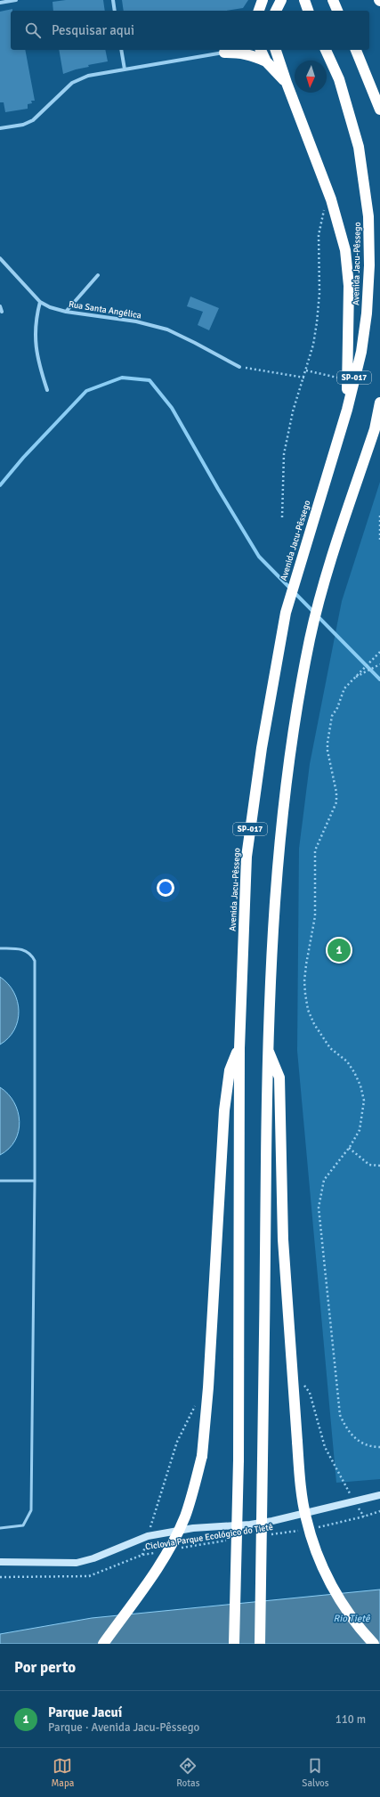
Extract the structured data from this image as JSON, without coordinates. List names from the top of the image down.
{
  "streets": {
    "highway": ["Avenida Jacu-Pêssego", "SP-017"],
    "street": ["Rua Santa Angélica"],
    "path": ["Ciclovia Parque Ecológico do Tietê"]
  },
  "water": ["Rio Tietê"],
  "north": "bottom",
  "page": {
    "search": "Pesquisar aqui",
    "pins": "1",
    "heading": "Por perto",
    "list": [
      {
        "mark": "1",
        "name": "Parque Jacuí",
        "note": "Parque · Avenida Jacu-Pêssego",
        "value": "110 m"
      }
    ],
    "nav": ["Mapa", "Rotas", "Salvos"]
  }
}
